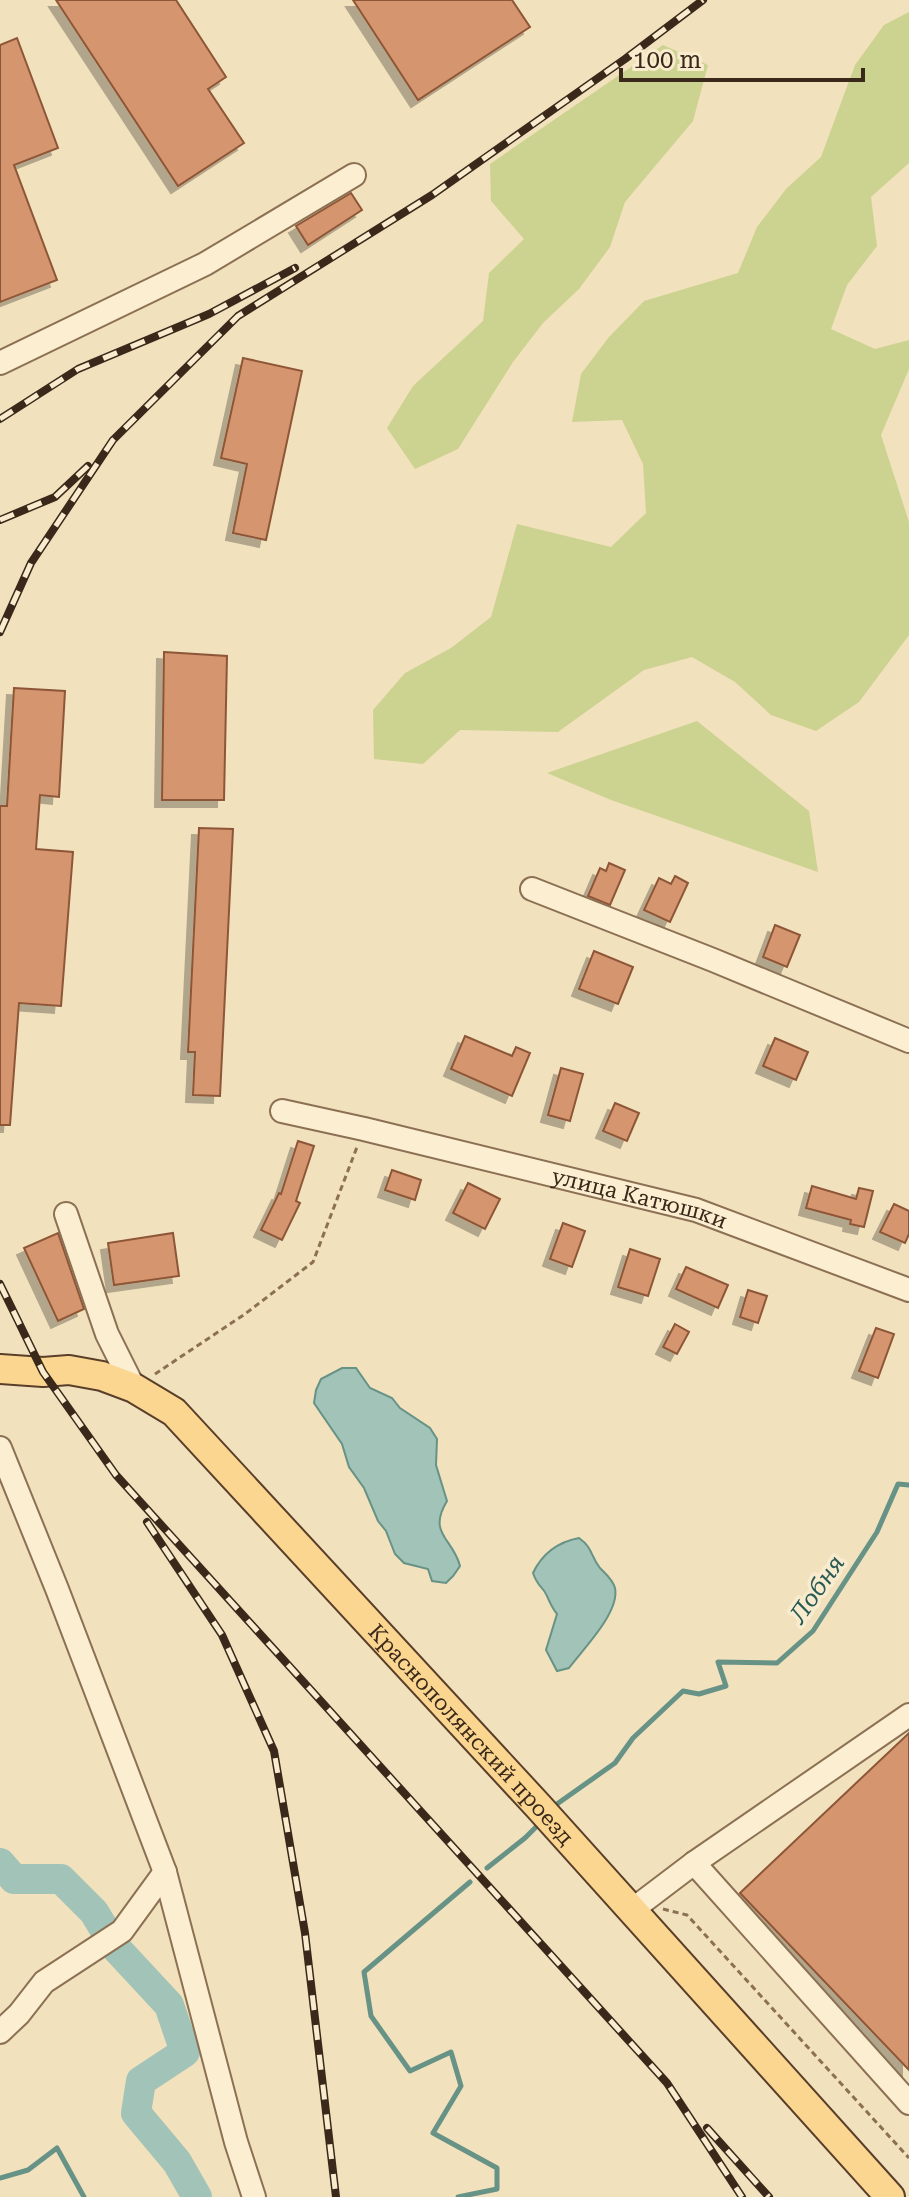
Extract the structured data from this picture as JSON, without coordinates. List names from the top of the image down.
{
  "streets": {
    "main road": ["Краснополянский проезд"],
    "street": ["улица Катюшки"]
  },
  "water": ["Лобня"],
  "scale_bar": "100 m"
}
